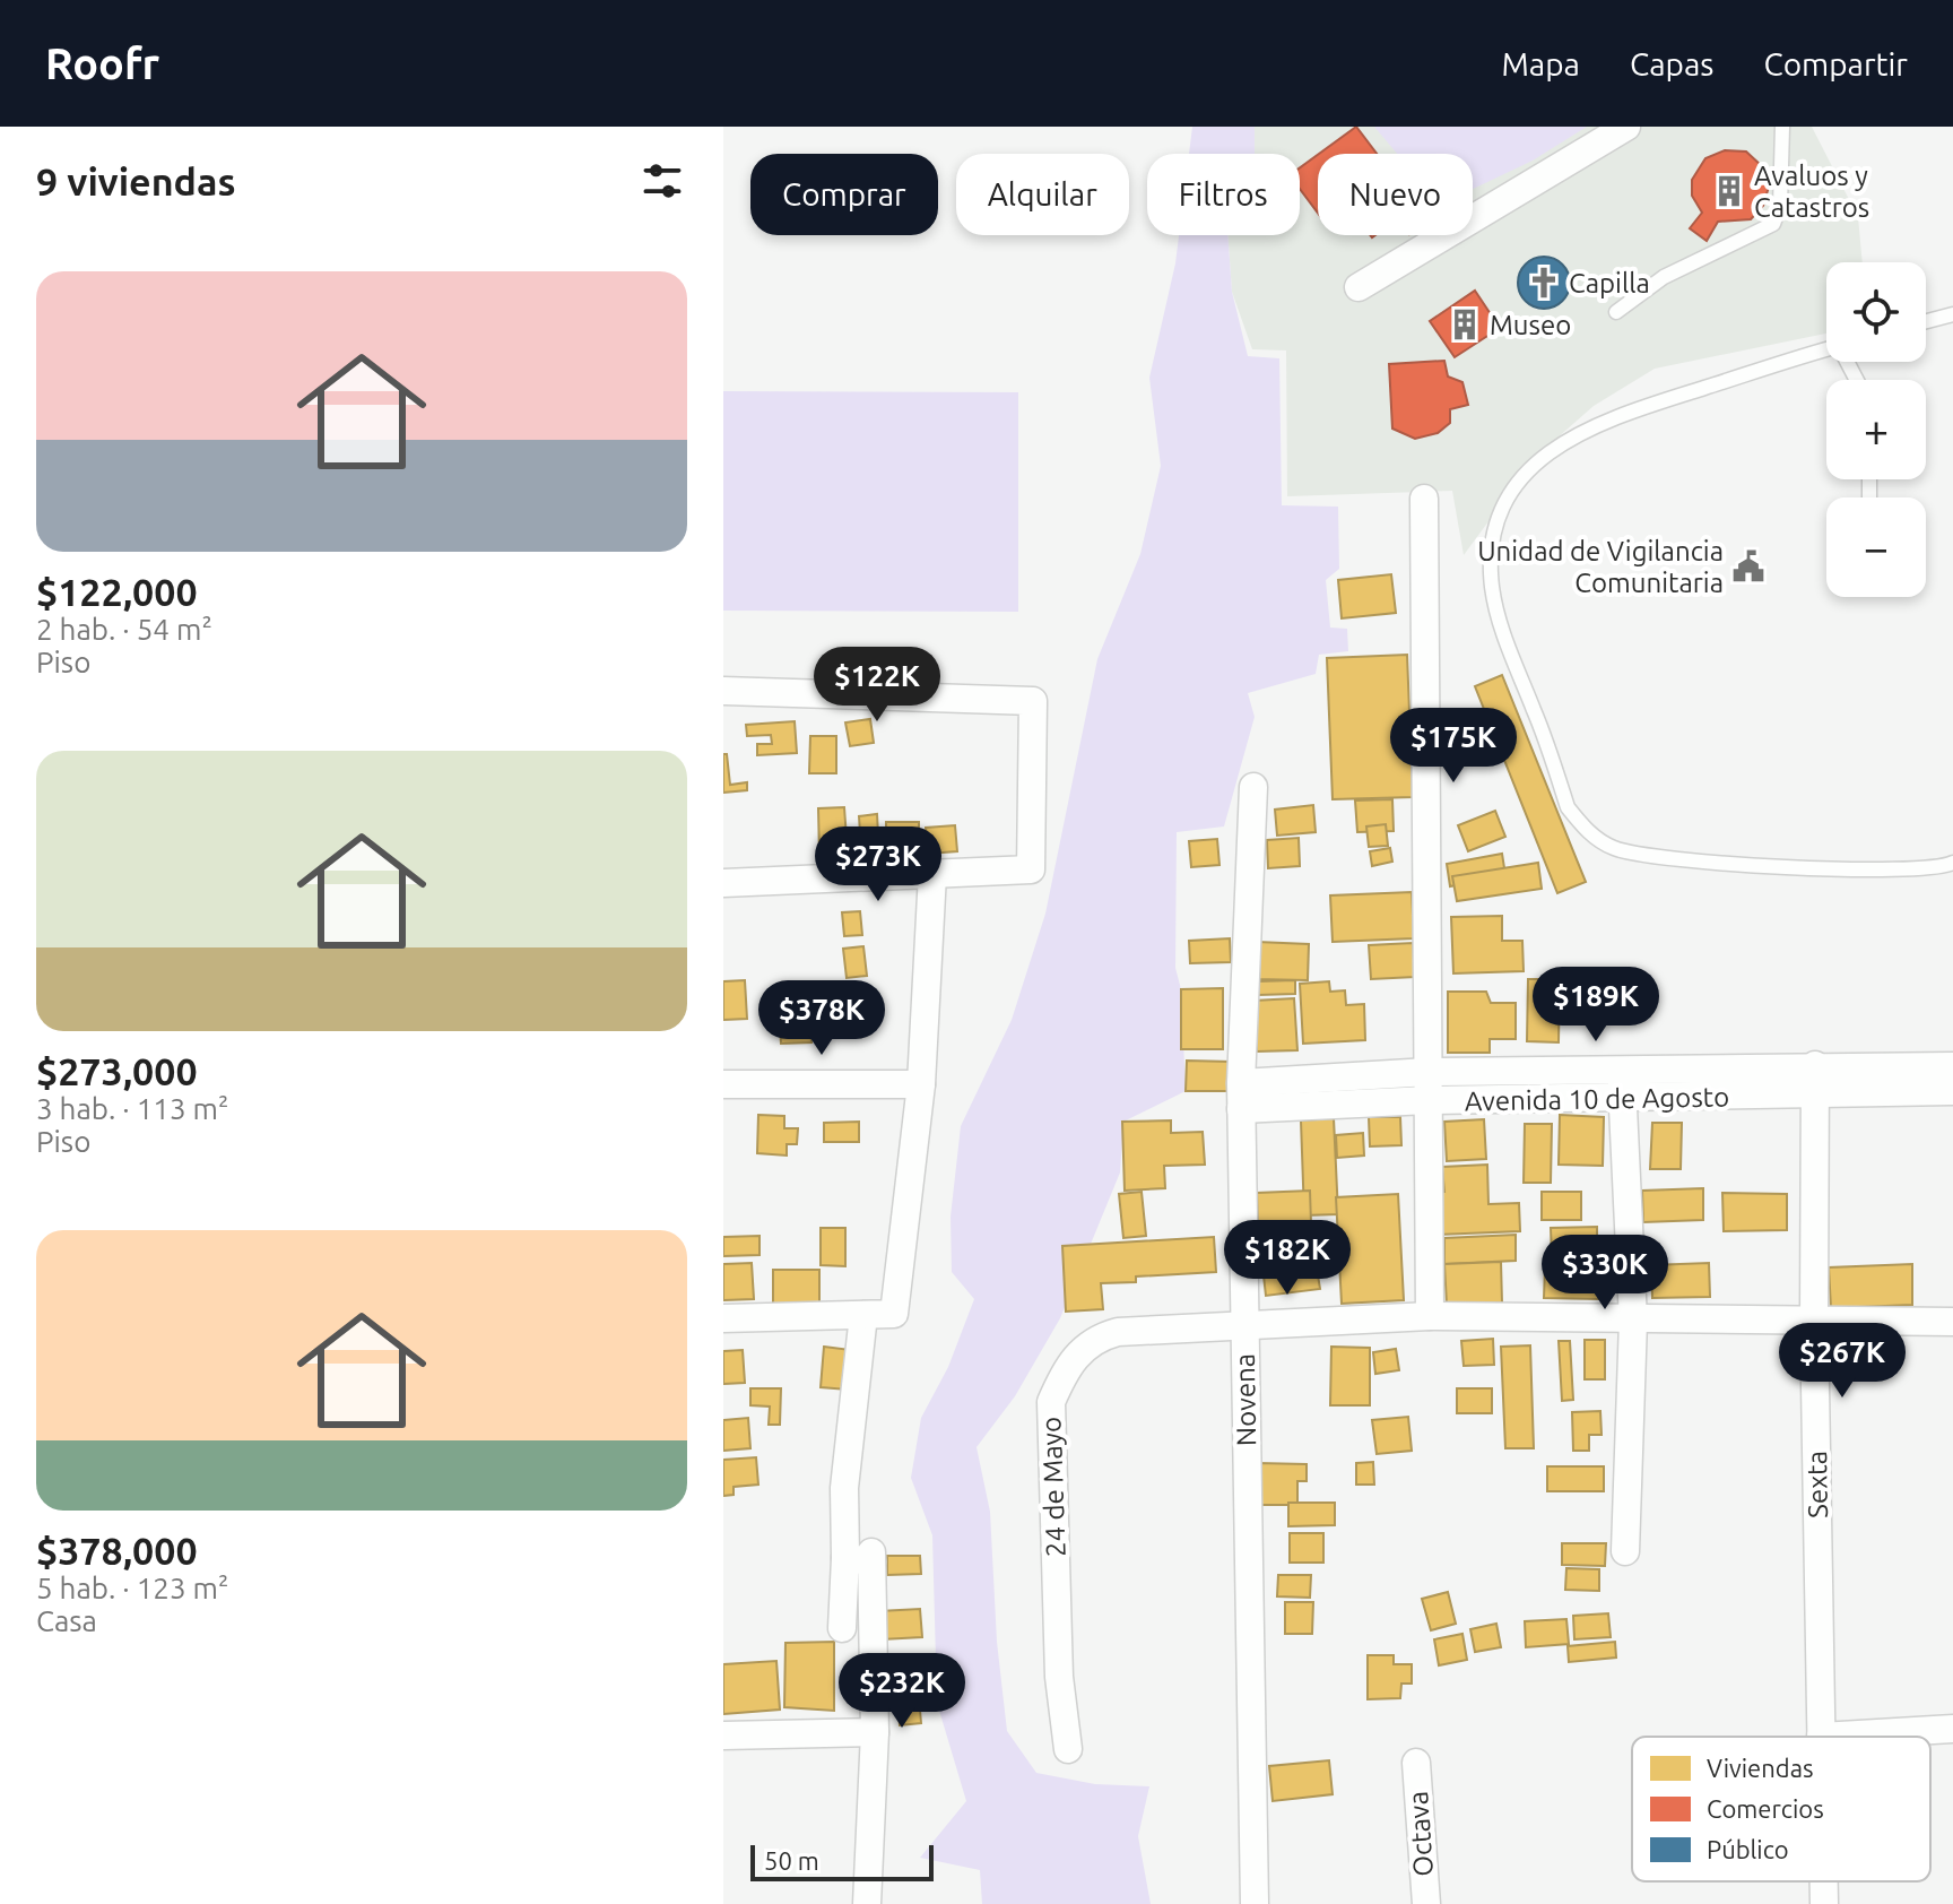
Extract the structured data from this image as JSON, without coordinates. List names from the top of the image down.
{
  "streets": {
    "street": [
      "Avenida 10 de Agosto",
      "Novena",
      "Sexta",
      "24 de Mayo",
      "Octava"
    ]
  },
  "crossings": [
    ["Avenida 10 de Agosto", "Novena"],
    ["Avenida 10 de Agosto", "Sexta"],
    ["Novena", "24 de Mayo"],
    ["Sexta", "24 de Mayo"]
  ],
  "places": {
    "building": ["Avaluos y Catastros", "Museo"],
    "church": ["Capilla"],
    "public building": ["Unidad de Vigilancia Comunitaria"]
  },
  "legend": ["Viviendas", "Comercios", "Público"],
  "scale_bar": "50 m",
  "page": {
    "header": "Roofr",
    "nav": ["Mapa", "Capas", "Compartir"],
    "heading": "9 viviendas",
    "chip": [
      "Comprar",
      "Alquilar",
      "Filtros",
      "Nuevo"
    ],
    "list": [
      {
        "name": "$122,000",
        "note": "2 hab. · 54 m² · Piso"
      },
      {
        "name": "$273,000",
        "note": "3 hab. · 113 m² · Piso"
      },
      {
        "name": "$378,000",
        "note": "5 hab. · 123 m² · Casa"
      }
    ],
    "map_buttons": ["+", "−"],
    "price": [
      "$122K",
      "$175K",
      "$273K",
      "$189K",
      "$378K",
      "$182K",
      "$330K",
      "$267K",
      "$232K"
    ],
    "scale": "50 m"
  }
}
